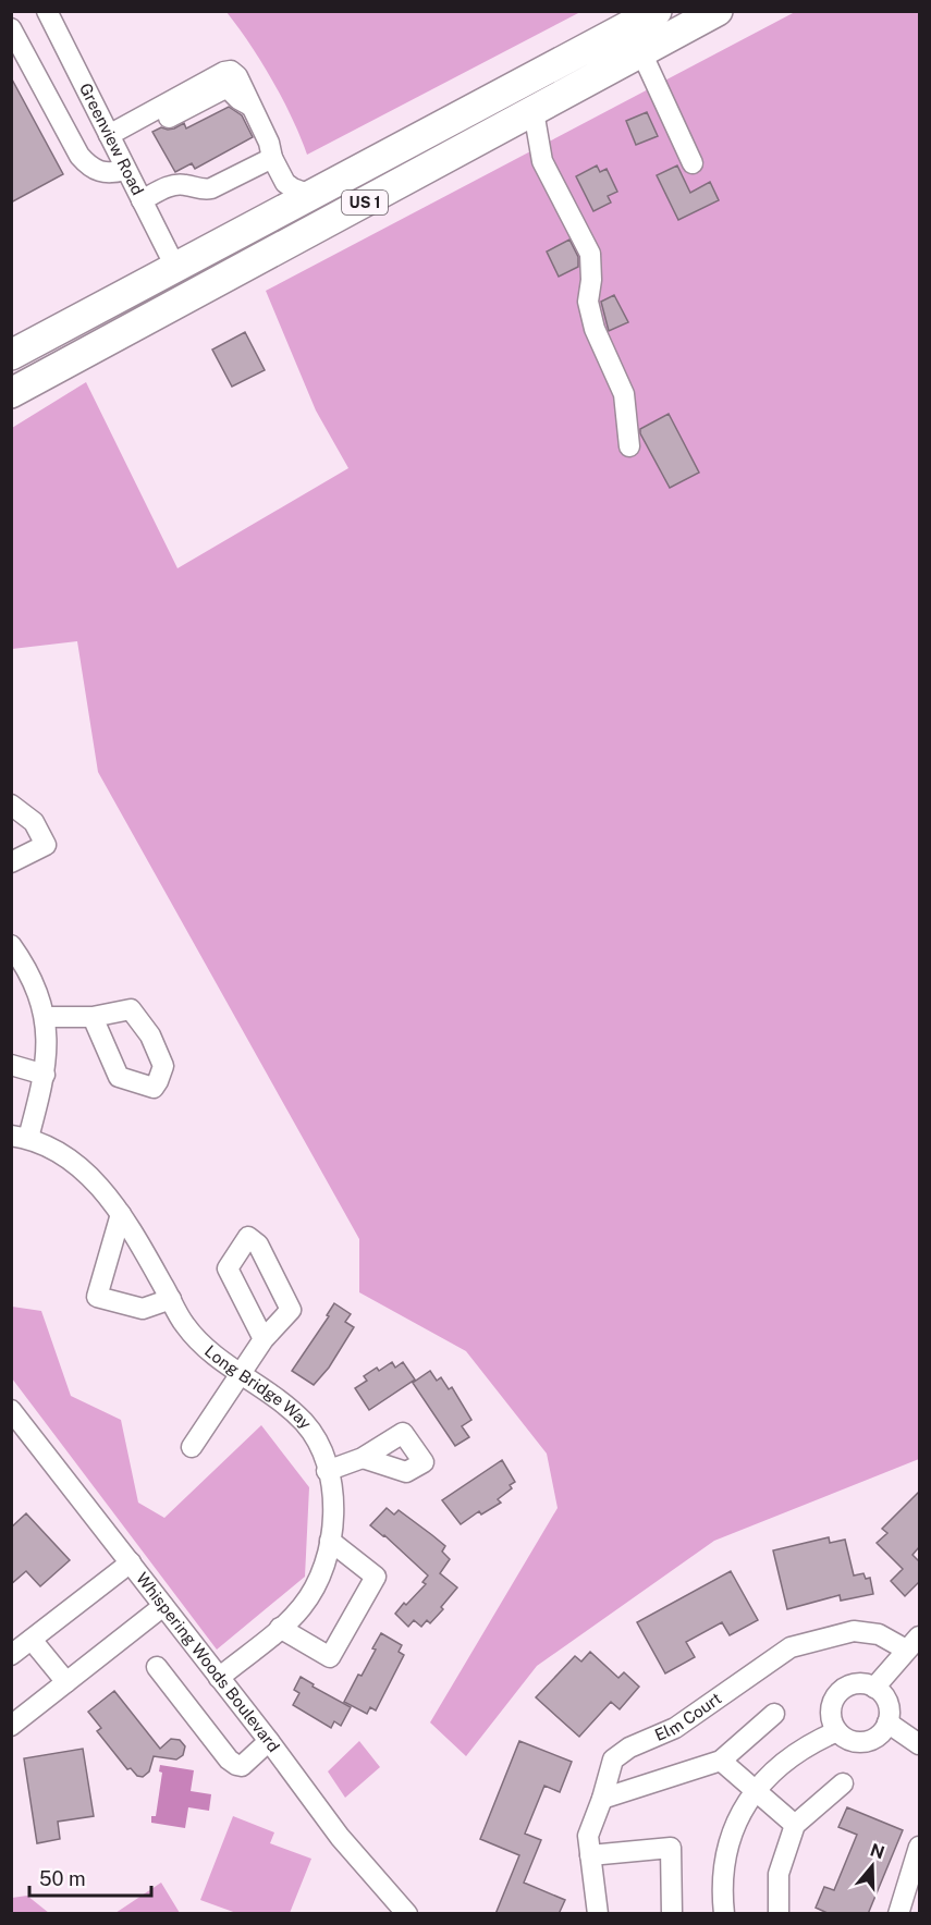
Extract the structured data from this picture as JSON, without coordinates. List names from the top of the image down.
{
  "streets": {
    "highway": ["US 1"],
    "street": [
      "Greenview Road",
      "Long Bridge Way",
      "Whispering Woods Boulevard",
      "Elm Court"
    ]
  },
  "crossings": [
    ["Greenview Road", "US 1"],
    ["Long Bridge Way", "Whispering Woods Boulevard"]
  ],
  "scale_bar": "50 m",
  "north": "top"
}
